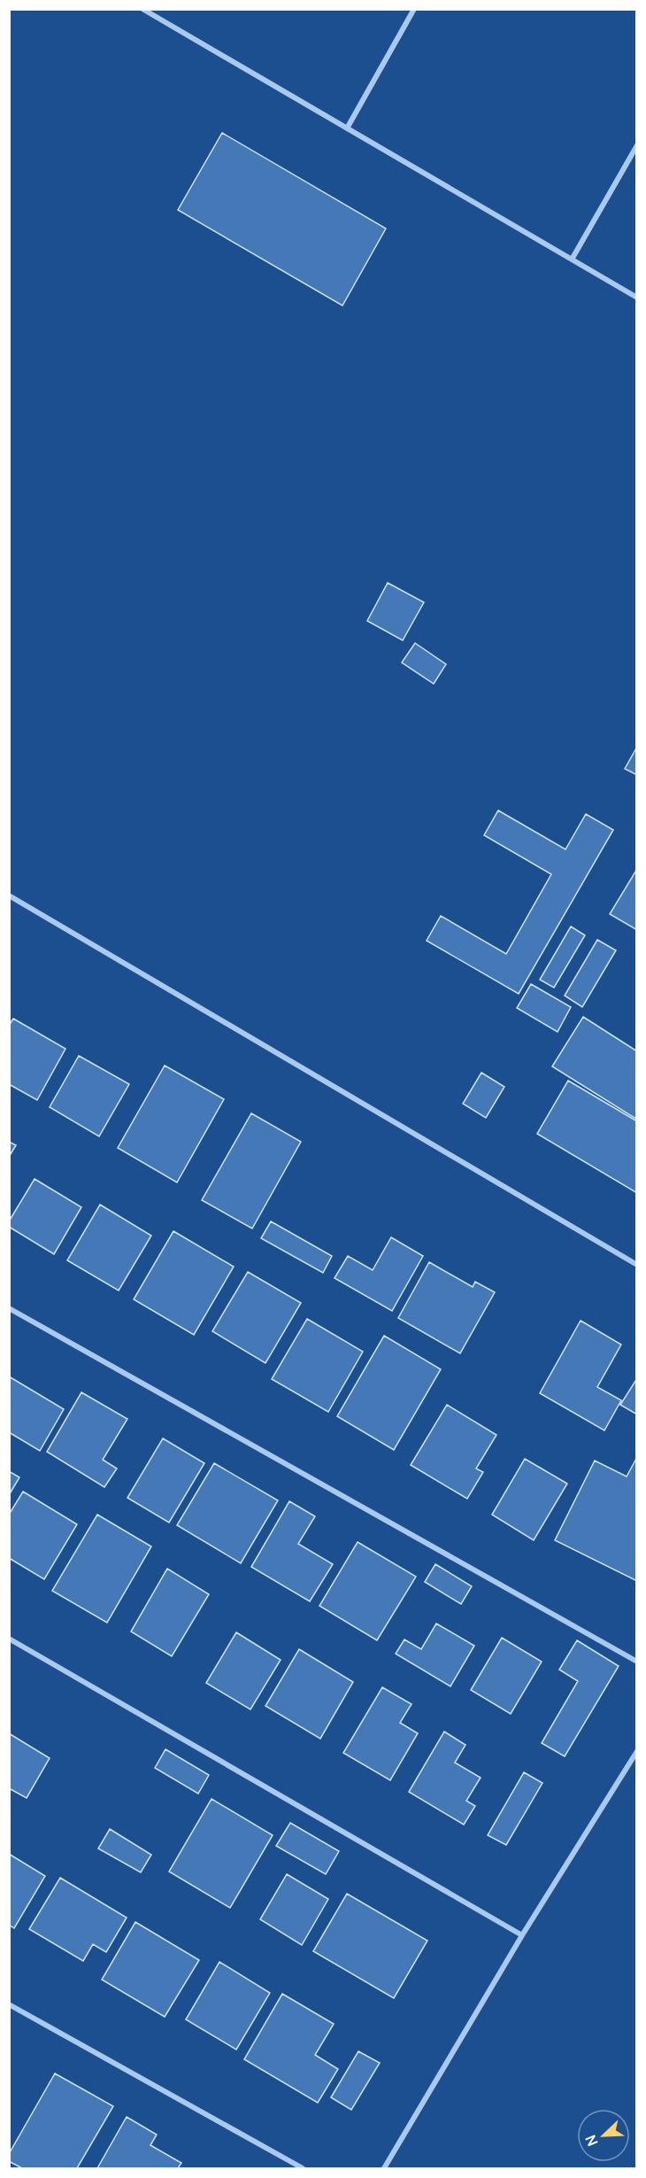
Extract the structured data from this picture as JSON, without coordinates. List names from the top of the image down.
{
  "north": "bottom left"
}
